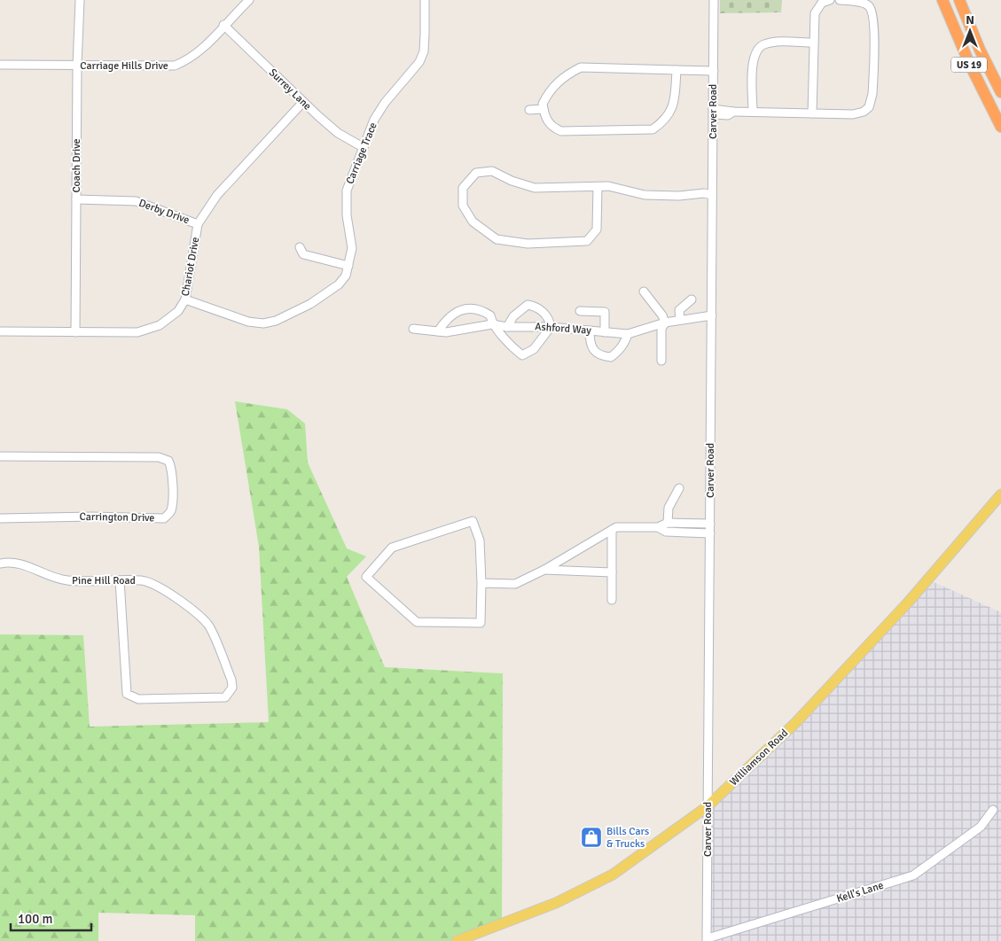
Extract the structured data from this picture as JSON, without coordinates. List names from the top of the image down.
{
  "streets": {
    "highway": ["US 19"],
    "main road": ["Williamson Road"],
    "street": [
      "Carriage Hills Drive",
      "Surrey Lane",
      "Carver Road",
      "Carriage Trace",
      "Coach Drive",
      "Derby Drive",
      "Chariot Drive",
      "Ashford Way",
      "Carrington Drive",
      "Pine Hill Road",
      "Kell's Lane"
    ]
  },
  "crossings": [
    ["Carriage Hills Drive", "Surrey Lane"],
    ["Carriage Hills Drive", "Coach Drive"],
    ["Surrey Lane", "Carriage Trace"],
    ["Surrey Lane", "Chariot Drive"],
    ["Carver Road", "Ashford Way"],
    ["Carver Road", "Williamson Road"],
    ["Carver Road", "Kell's Lane"],
    ["Carriage Trace", "Chariot Drive"],
    ["Coach Drive", "Derby Drive"],
    ["Coach Drive", "Chariot Drive"],
    ["Derby Drive", "Chariot Drive"]
  ],
  "places": {
    "shop": ["Bills Cars & Trucks"]
  },
  "scale_bar": "100 m",
  "north": "top"
}
